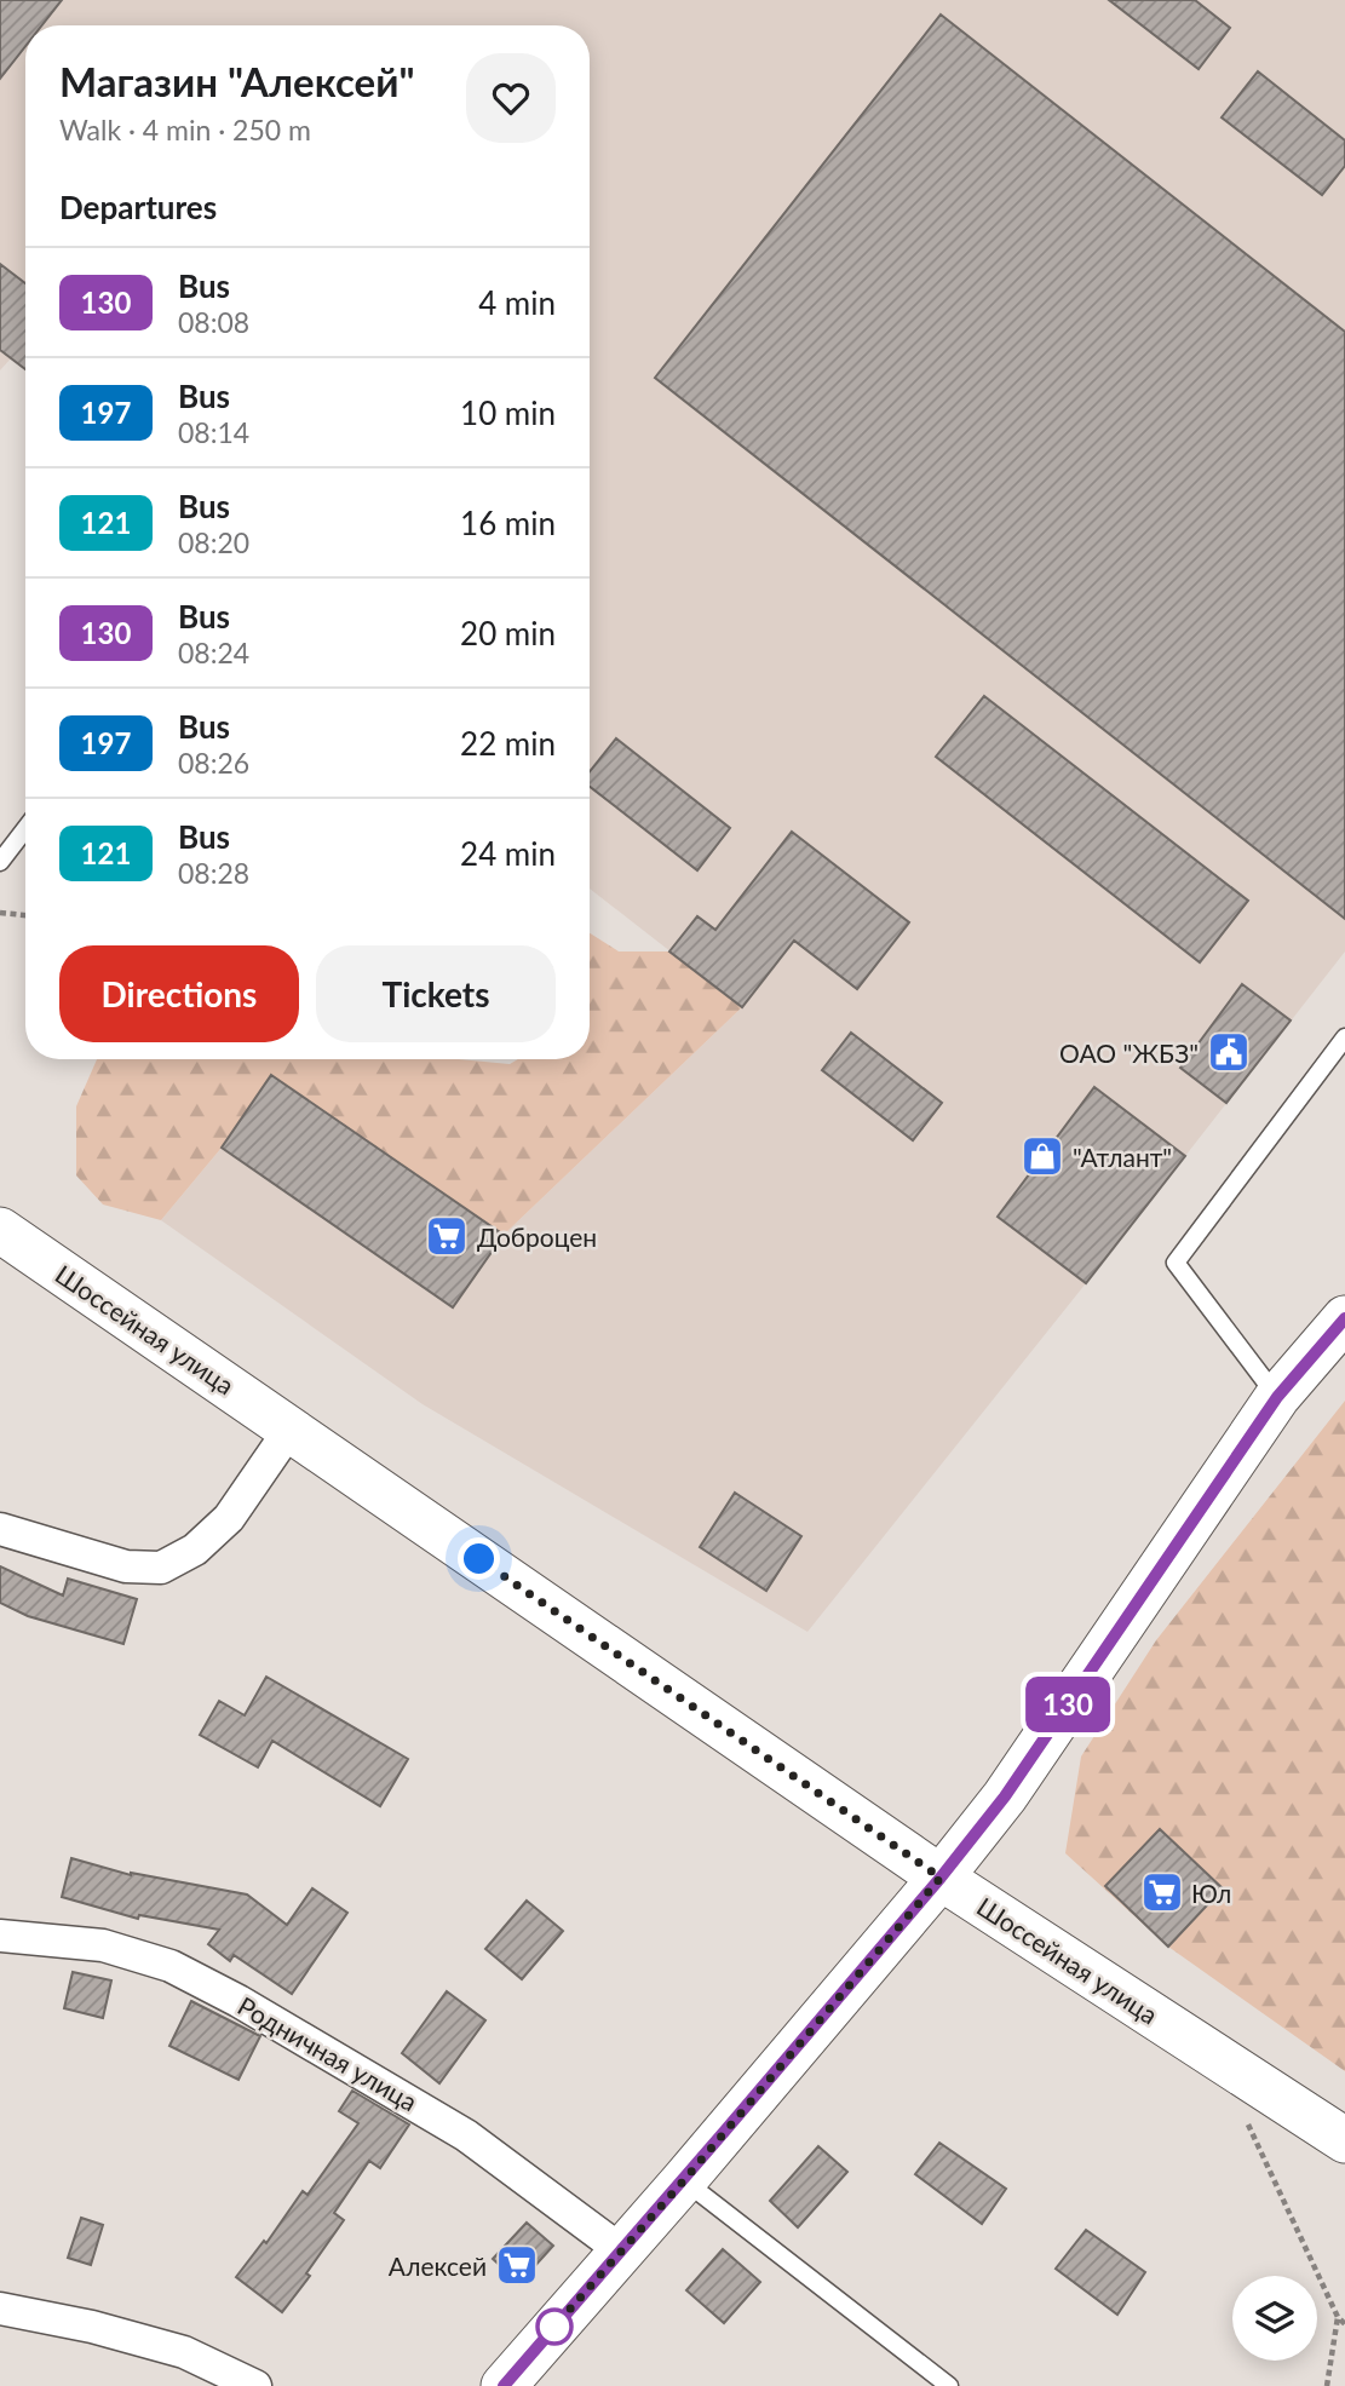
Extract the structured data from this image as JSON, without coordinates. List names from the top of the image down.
{
  "streets": {
    "street": ["Шоссейная улица", "Родничная улица"]
  },
  "places": {
    "public building": ["ОАО \"ЖБЗ\""],
    "shop": ["\"Атлант\""],
    "supermarket": ["Доброцен", "Юл", "Алексей"]
  },
  "lines": ["bus line 130"],
  "page": {
    "on_map": "130",
    "heading": [
      ["Магазин \"Алексей\"", "Walk · 4 min · 250 m"],
      "Departures"
    ],
    "list": [
      {
        "mark": "130",
        "name": "Bus",
        "note": "08:08",
        "value": "4 min"
      },
      {
        "mark": "197",
        "name": "Bus",
        "note": "08:14",
        "value": "10 min"
      },
      {
        "mark": "121",
        "name": "Bus",
        "note": "08:20",
        "value": "16 min"
      },
      {
        "mark": "130",
        "name": "Bus",
        "note": "08:24",
        "value": "20 min"
      },
      {
        "mark": "197",
        "name": "Bus",
        "note": "08:26",
        "value": "22 min"
      },
      {
        "mark": "121",
        "name": "Bus",
        "note": "08:28",
        "value": "24 min"
      }
    ],
    "buttons": ["Directions", "Tickets"]
  }
}
